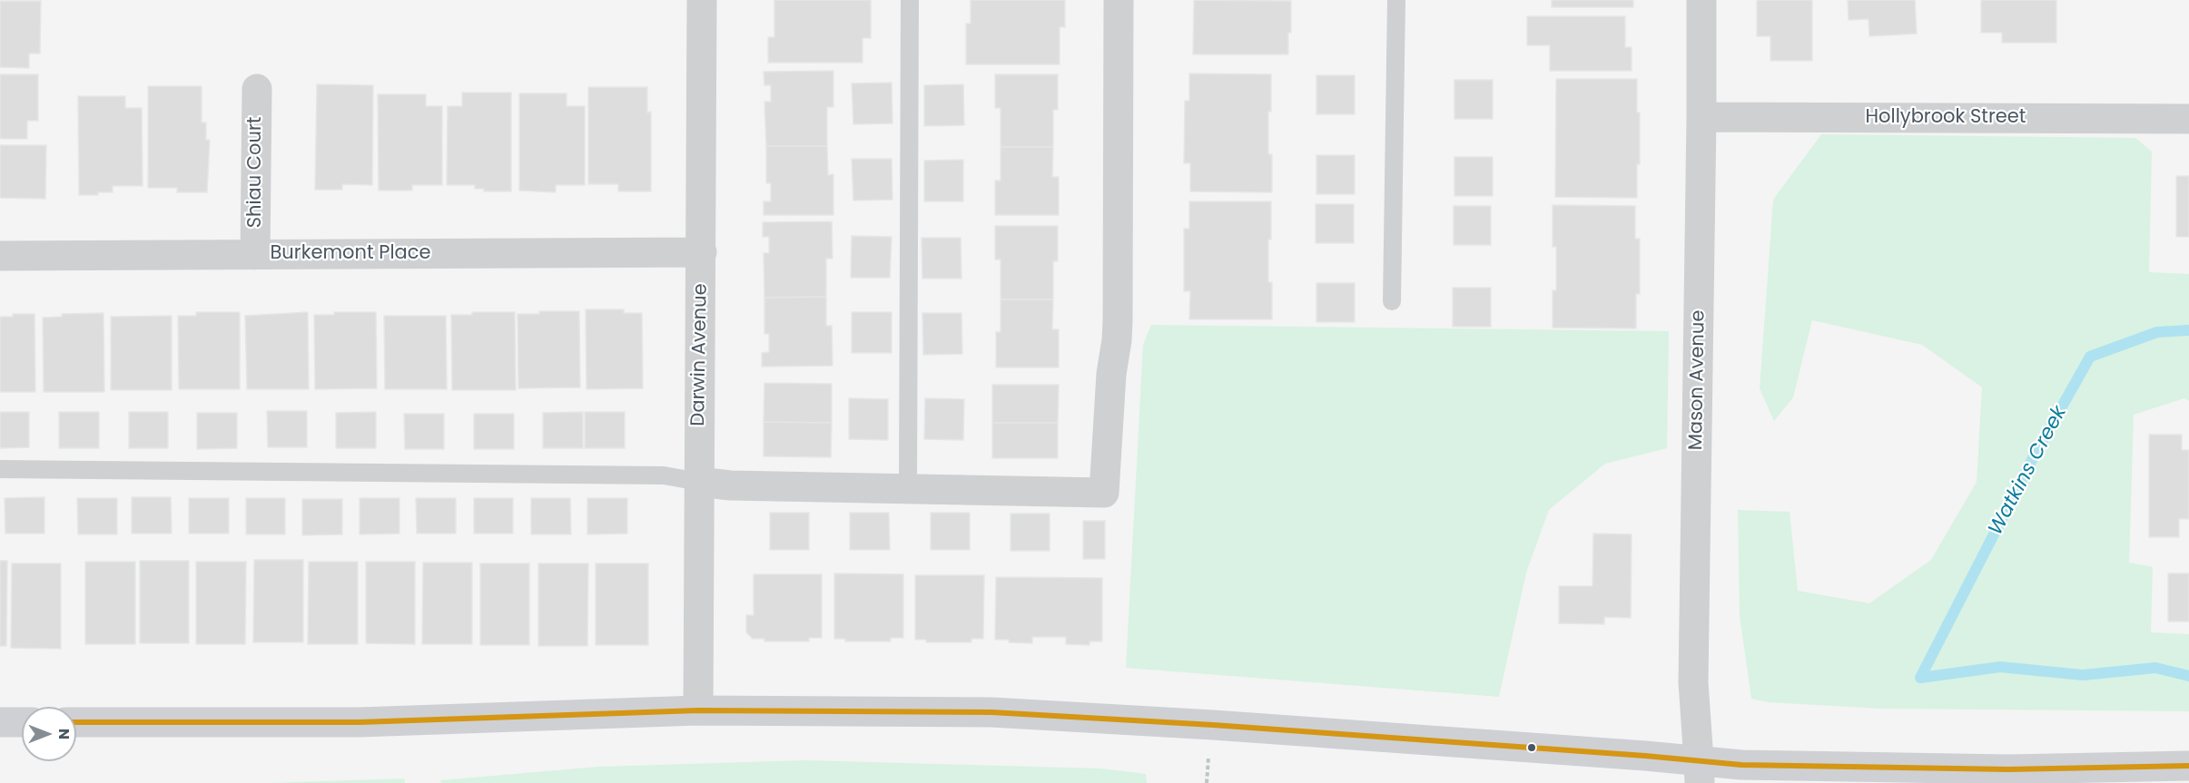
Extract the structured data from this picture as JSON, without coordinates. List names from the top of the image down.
{
  "streets": {
    "street": [
      "Hollybrook Street",
      "Shiau Court",
      "Burkemont Place",
      "Darwin Avenue",
      "Mason Avenue"
    ]
  },
  "crossings": [
    ["Hollybrook Street", "Mason Avenue"],
    ["Shiau Court", "Burkemont Place"],
    ["Burkemont Place", "Darwin Avenue"]
  ],
  "water": ["Watkins Creek"],
  "north": "right"
}
